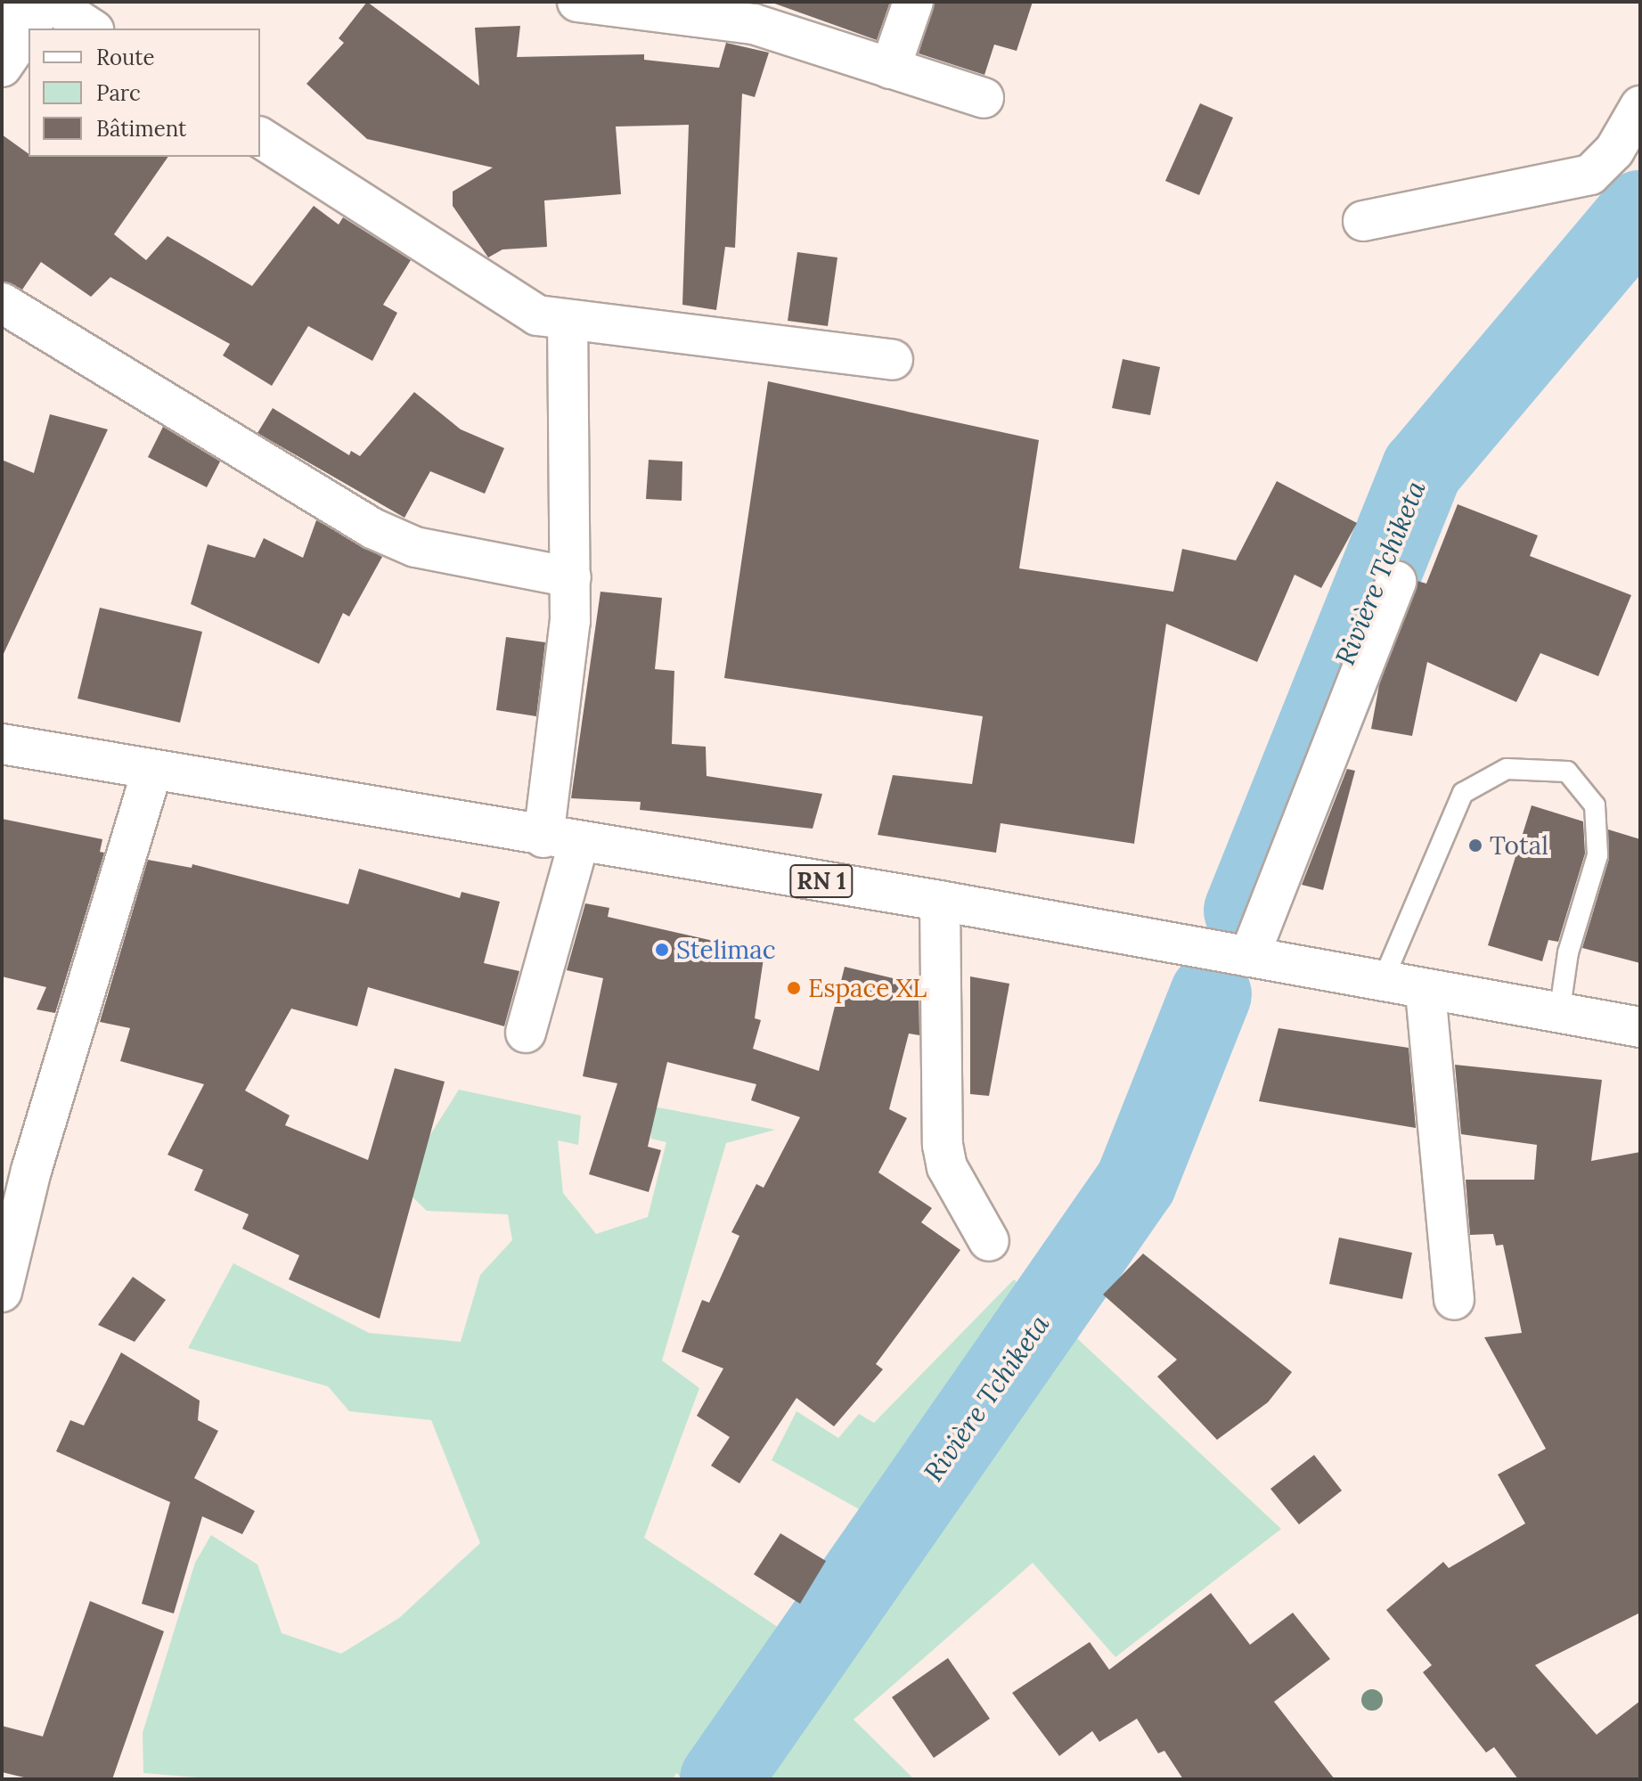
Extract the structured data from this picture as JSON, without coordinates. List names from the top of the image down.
{
  "streets": {
    "main road": ["RN 1"]
  },
  "water": ["Rivière Tchiketa"],
  "places": ["Total", "Stelimac", "Espace XL"],
  "legend": ["Route", "Parc", "Bâtiment"]
}
